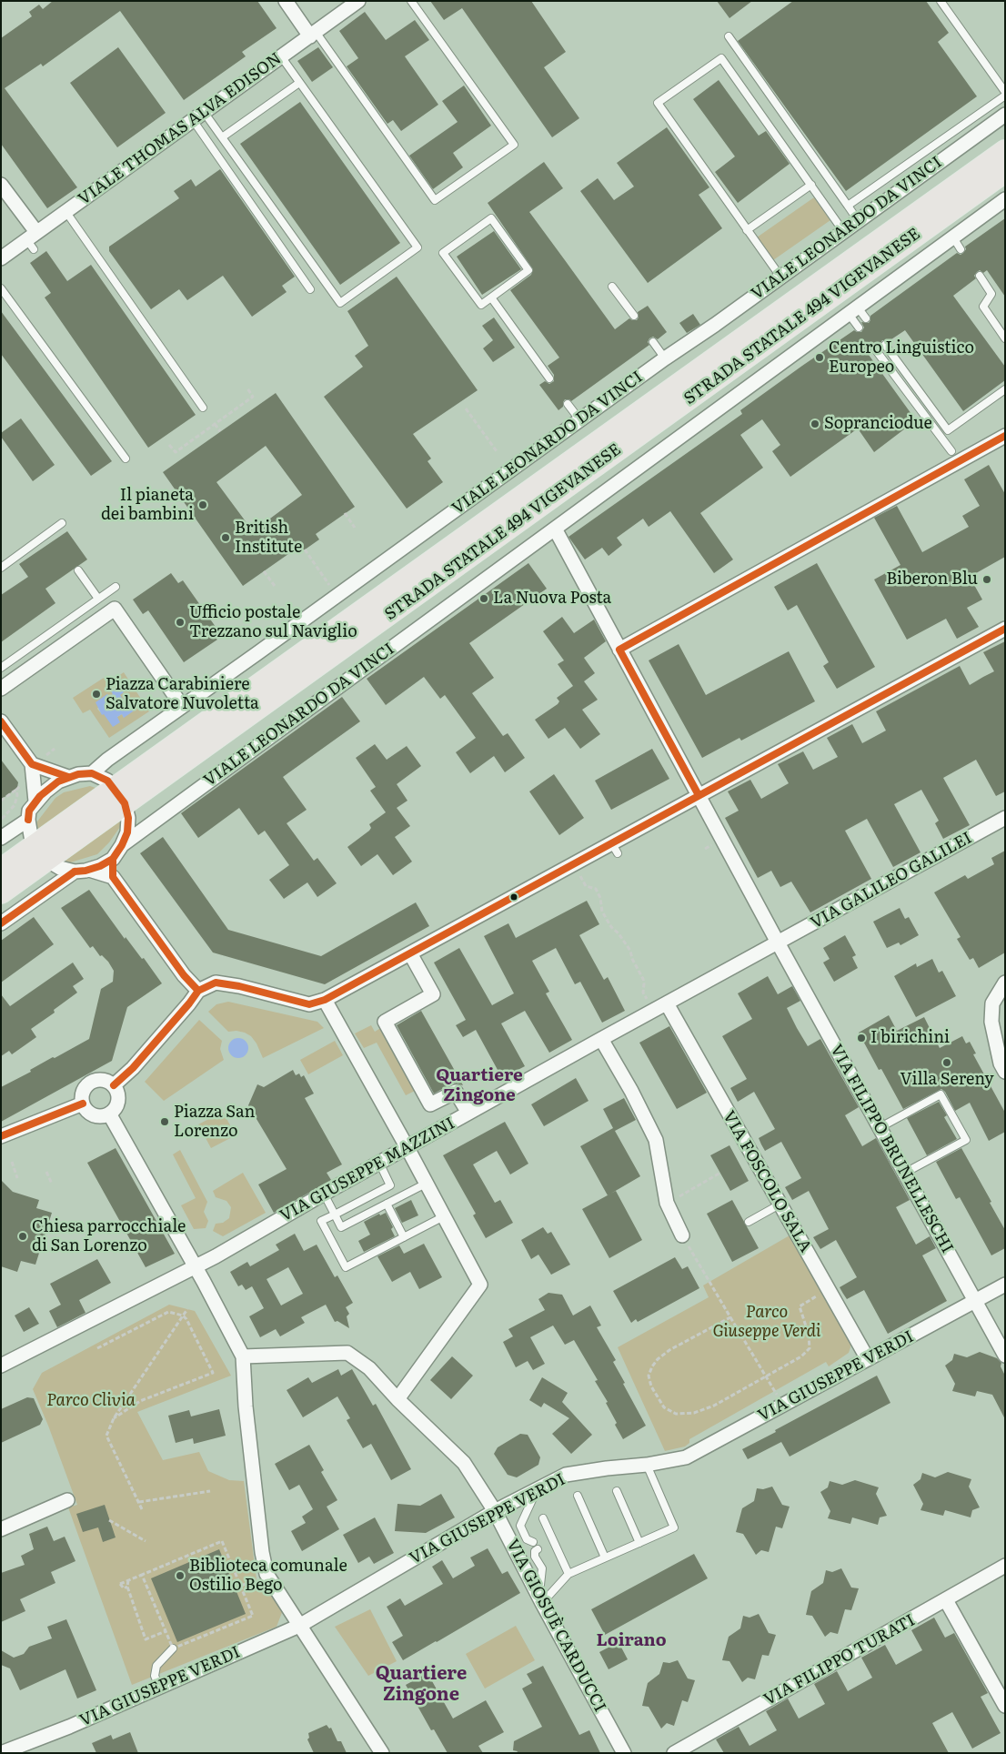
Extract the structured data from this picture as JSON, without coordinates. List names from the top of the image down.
{
  "streets": {
    "main road": ["STRADA STATALE 494 VIGEVANESE"],
    "street": [
      "VIALE THOMAS ALVA EDISON",
      "VIALE LEONARDO DA VINCI",
      "VIA GALILEO GALILEI",
      "VIA FILIPPO BRUNELLESCHI",
      "VIA GIUSEPPE MAZZINI",
      "VIA FOSCOLO SALA",
      "VIA GIUSEPPE VERDI",
      "VIA GIOSUÈ CARDUCCI",
      "VIA FILIPPO TURATI"
    ]
  },
  "crossings": [
    ["VIALE LEONARDO DA VINCI", "VIA FILIPPO BRUNELLESCHI"],
    ["VIA GALILEO GALILEI", "VIA FILIPPO BRUNELLESCHI"],
    ["VIA GALILEO GALILEI", "VIA GIUSEPPE MAZZINI"],
    ["VIA FILIPPO BRUNELLESCHI", "VIA GIUSEPPE MAZZINI"],
    ["VIA FILIPPO BRUNELLESCHI", "VIA GIUSEPPE VERDI"],
    ["VIA GIUSEPPE MAZZINI", "VIA FOSCOLO SALA"],
    ["VIA FOSCOLO SALA", "VIA GIUSEPPE VERDI"],
    ["VIA GIUSEPPE VERDI", "VIA GIOSUÈ CARDUCCI"]
  ],
  "districts": ["Quartiere Zingone", "Loirano", "Quartiere Zingone"],
  "parks": ["Parco Giuseppe Verdi", "Parco Clivia"],
  "places": [
    "Centro Linguistico Europeo",
    "Sopranciodue",
    "Il pianeta dei bambini",
    "British Institute",
    "Biberon Blu",
    "La Nuova Posta",
    "Ufficio postale Trezzano sul Naviglio",
    "Piazza Carabiniere Salvatore Nuvoletta",
    "I birichini",
    "Villa Sereny",
    "Piazza San Lorenzo",
    "Chiesa parrocchiale di San Lorenzo",
    "Biblioteca comunale Ostilio Bego"
  ]
}
